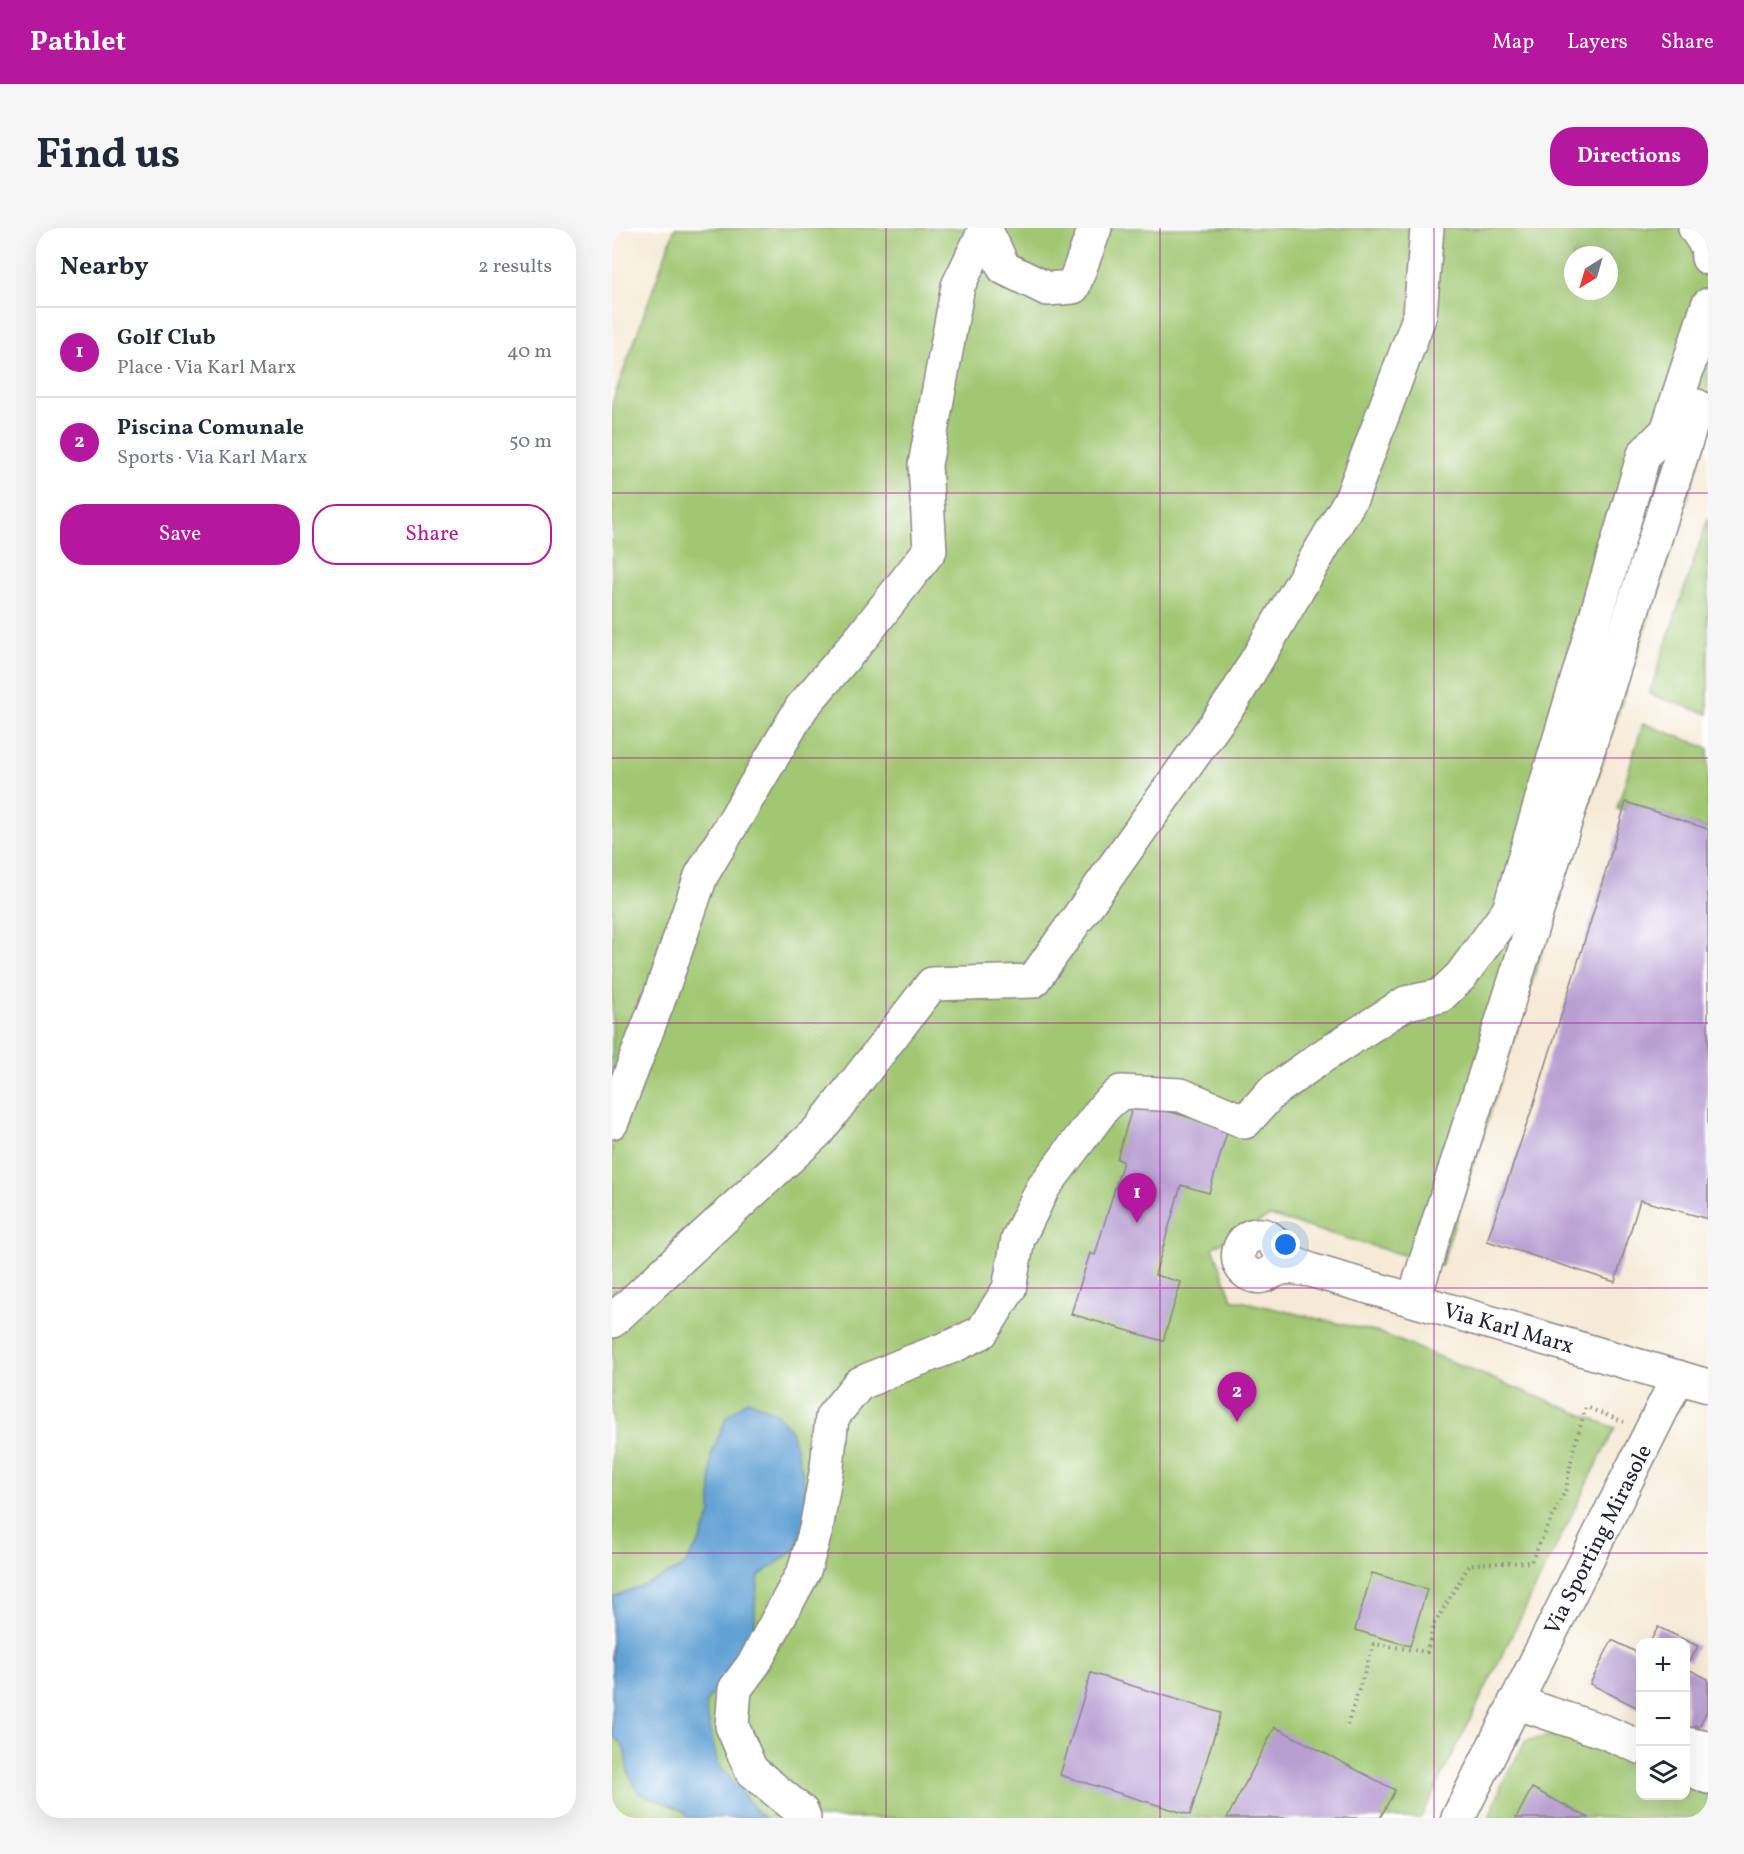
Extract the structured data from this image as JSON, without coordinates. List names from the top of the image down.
{
  "streets": {
    "street": ["Via Karl Marx", "Via Sporting Mirasole"]
  },
  "crossings": [
    ["Via Karl Marx", "Via Sporting Mirasole"]
  ],
  "north": "bottom left",
  "page": {
    "header": "Pathlet",
    "nav": ["Map", "Layers", "Share"],
    "title": "Find us",
    "buttons": [
      "Directions",
      ["Save", "Share"]
    ],
    "heading": ["Nearby", "2 results"],
    "list": [
      {
        "mark": "1",
        "name": "Golf Club",
        "note": "Place · Via Karl Marx",
        "value": "40 m"
      },
      {
        "mark": "2",
        "name": "Piscina Comunale",
        "note": "Sports · Via Karl Marx",
        "value": "50 m"
      }
    ],
    "pins": ["1", "2"],
    "map_buttons": ["+", "−"]
  }
}
